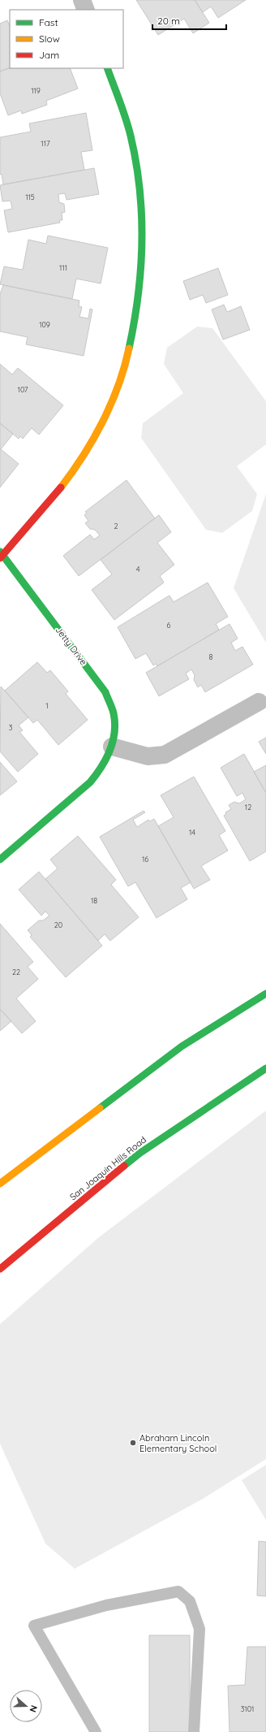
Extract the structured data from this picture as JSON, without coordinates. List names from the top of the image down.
{
  "streets": {
    "street": ["Jetty Drive", "San Joaquin Hills Road"]
  },
  "places": ["Abraham Lincoln Elementary School"],
  "house_numbers": [
    "119",
    "117",
    "115",
    "111",
    "109",
    "107",
    "2",
    "4",
    "6",
    "8",
    "1",
    "3",
    "12",
    "14",
    "16",
    "18",
    "20",
    "22",
    "3101"
  ],
  "legend": ["Fast", "Slow", "Jam"],
  "scale_bar": "20 m",
  "north": "right"
}
